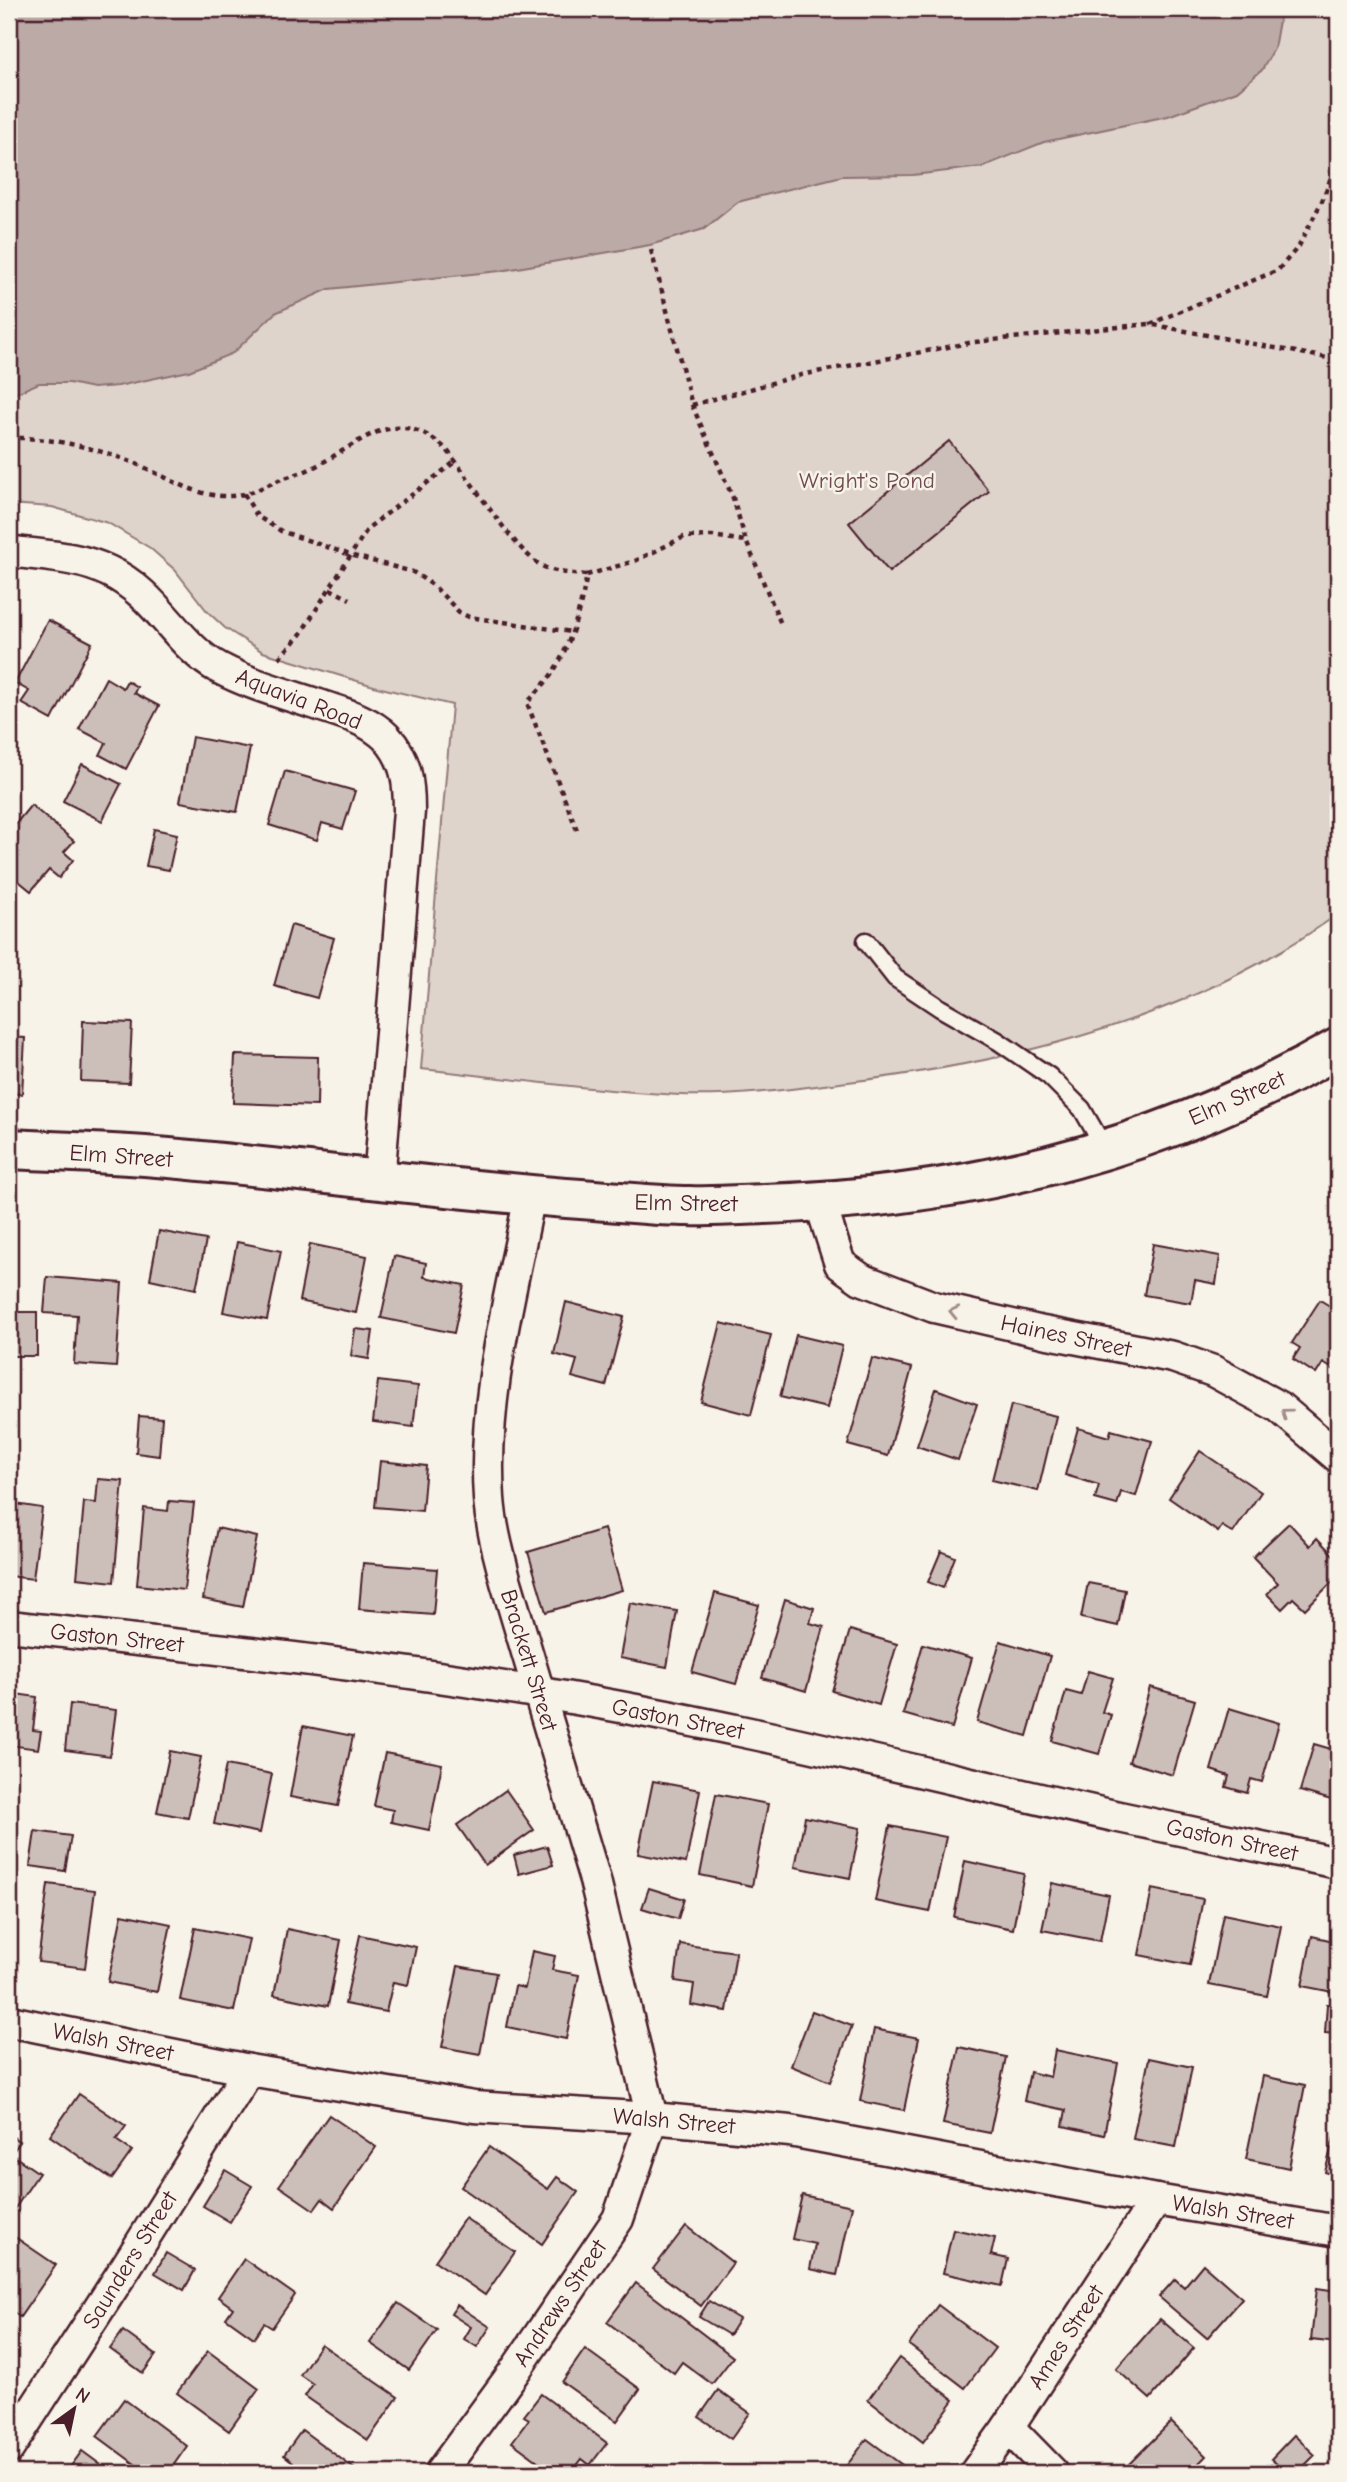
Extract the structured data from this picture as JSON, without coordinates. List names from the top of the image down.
{
  "streets": {
    "main road": ["Elm Street"],
    "street": [
      "Aquavia Road",
      "Haines Street",
      "Gaston Street",
      "Brackett Street",
      "Walsh Street",
      "Saunders Street",
      "Andrews Street",
      "Ames Street"
    ]
  },
  "crossings": [
    ["Aquavia Road", "Elm Street"],
    ["Elm Street", "Haines Street"],
    ["Elm Street", "Brackett Street"],
    ["Gaston Street", "Brackett Street"],
    ["Brackett Street", "Walsh Street"],
    ["Brackett Street", "Andrews Street"],
    ["Walsh Street", "Saunders Street"],
    ["Walsh Street", "Andrews Street"],
    ["Walsh Street", "Ames Street"]
  ],
  "one_way": ["Haines Street"],
  "parks": ["Wright's Pond"],
  "north": "top right"
}
